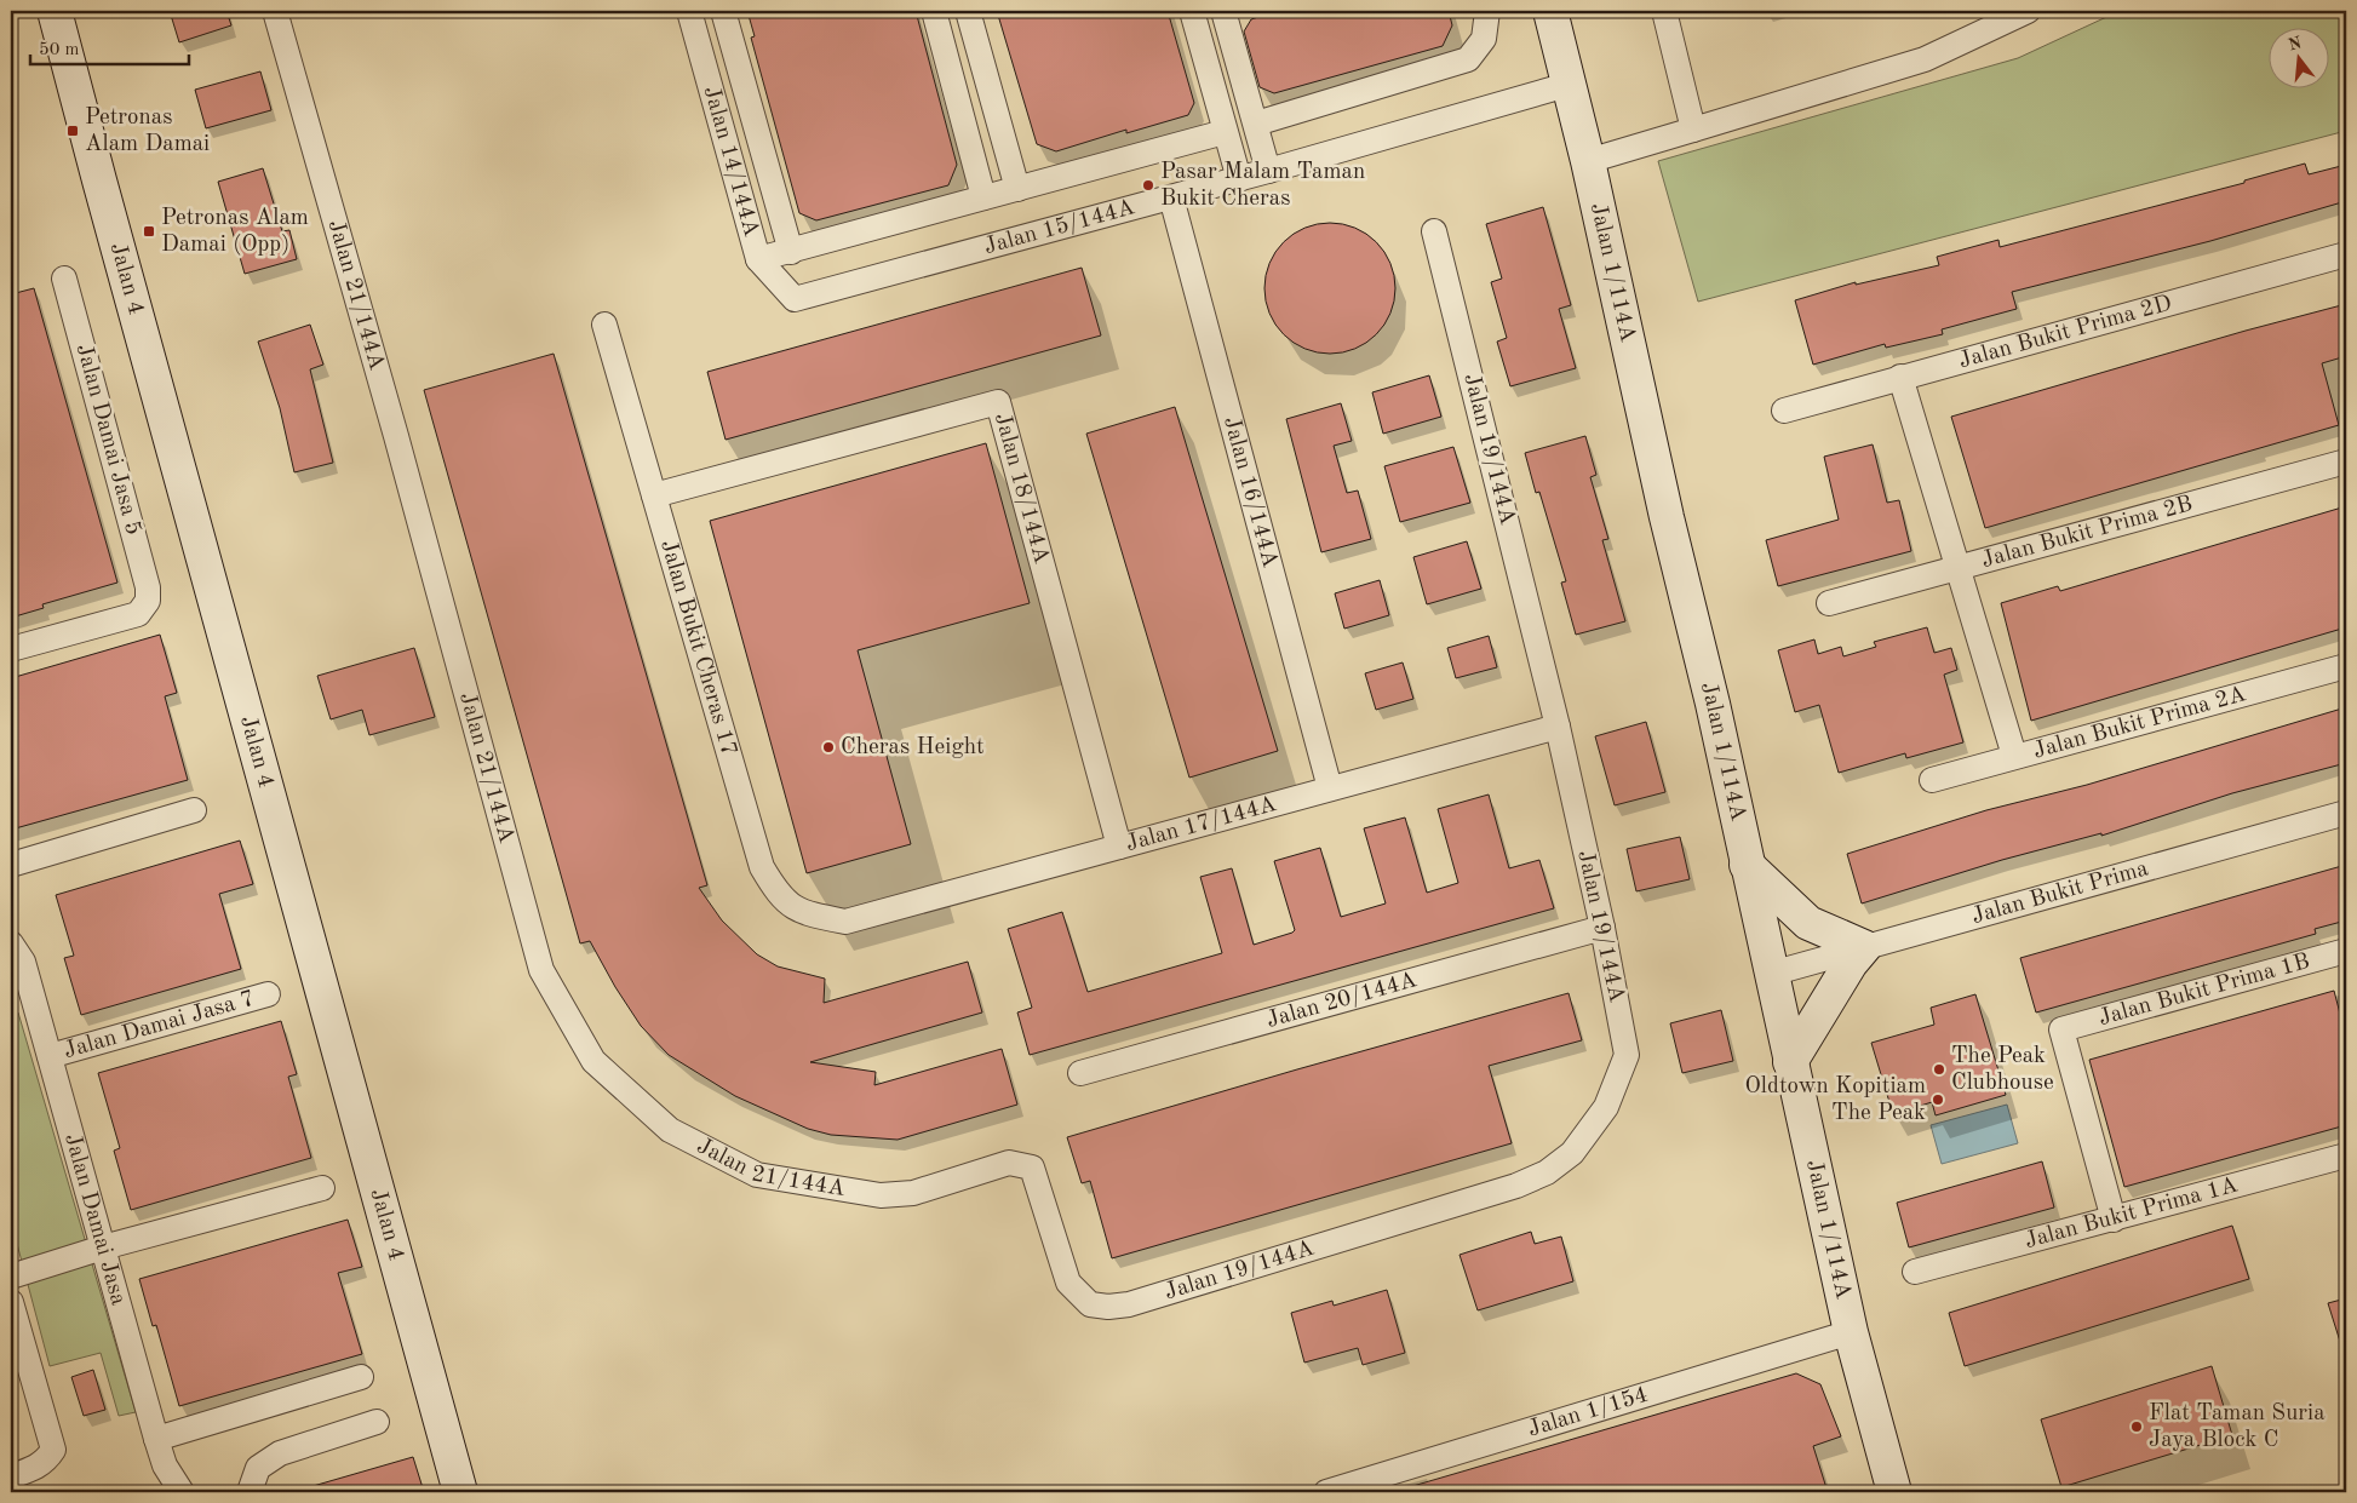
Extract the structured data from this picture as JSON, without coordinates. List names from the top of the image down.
{
  "streets": {
    "street": [
      "Jalan 14/144A",
      "Jalan 15/144A",
      "Jalan 1/114A",
      "Jalan 4",
      "Jalan 21/144A",
      "Jalan Bukit Prima 2D",
      "Jalan Damai Jasa 5",
      "Jalan 19/144A",
      "Jalan 18/144A",
      "Jalan 16/144A",
      "Jalan Bukit Prima 2B",
      "Jalan Bukit Cheras 17",
      "Jalan Bukit Prima 2A",
      "Jalan 17/144A",
      "Jalan Bukit Prima",
      "Jalan Bukit Prima 1B",
      "Jalan 20/144A",
      "Jalan Damai Jasa 7",
      "Jalan Bukit Prima 1A",
      "Jalan Damai Jasa",
      "Jalan 1/154"
    ]
  },
  "crossings": [
    ["Jalan 14/144A", "Jalan 15/144A"],
    ["Jalan 15/144A", "Jalan 1/114A"],
    ["Jalan 15/144A", "Jalan 16/144A"],
    ["Jalan 1/114A", "Jalan Bukit Prima"],
    ["Jalan 1/114A", "Jalan 1/154"],
    ["Jalan 21/144A", "Jalan 19/144A"],
    ["Jalan 19/144A", "Jalan 17/144A"],
    ["Jalan 19/144A", "Jalan 20/144A"],
    ["Jalan 18/144A", "Jalan Bukit Cheras 17"],
    ["Jalan 18/144A", "Jalan 17/144A"],
    ["Jalan 16/144A", "Jalan 17/144A"],
    ["Jalan Bukit Cheras 17", "Jalan 17/144A"],
    ["Jalan Bukit Prima 1B", "Jalan Bukit Prima 1A"],
    ["Jalan Damai Jasa 7", "Jalan Damai Jasa"]
  ],
  "places": {
    "transit": ["Petronas Alam Damai", "Petronas Alam Damai (Opp)"],
    "other": [
      "Pasar Malam Taman Bukit Cheras",
      "Cheras Height",
      "The Peak Clubhouse",
      "Oldtown Kopitiam The Peak",
      "Flat Taman Suria Jaya Block C"
    ]
  },
  "scale_bar": "50 m",
  "north": "top"
}
